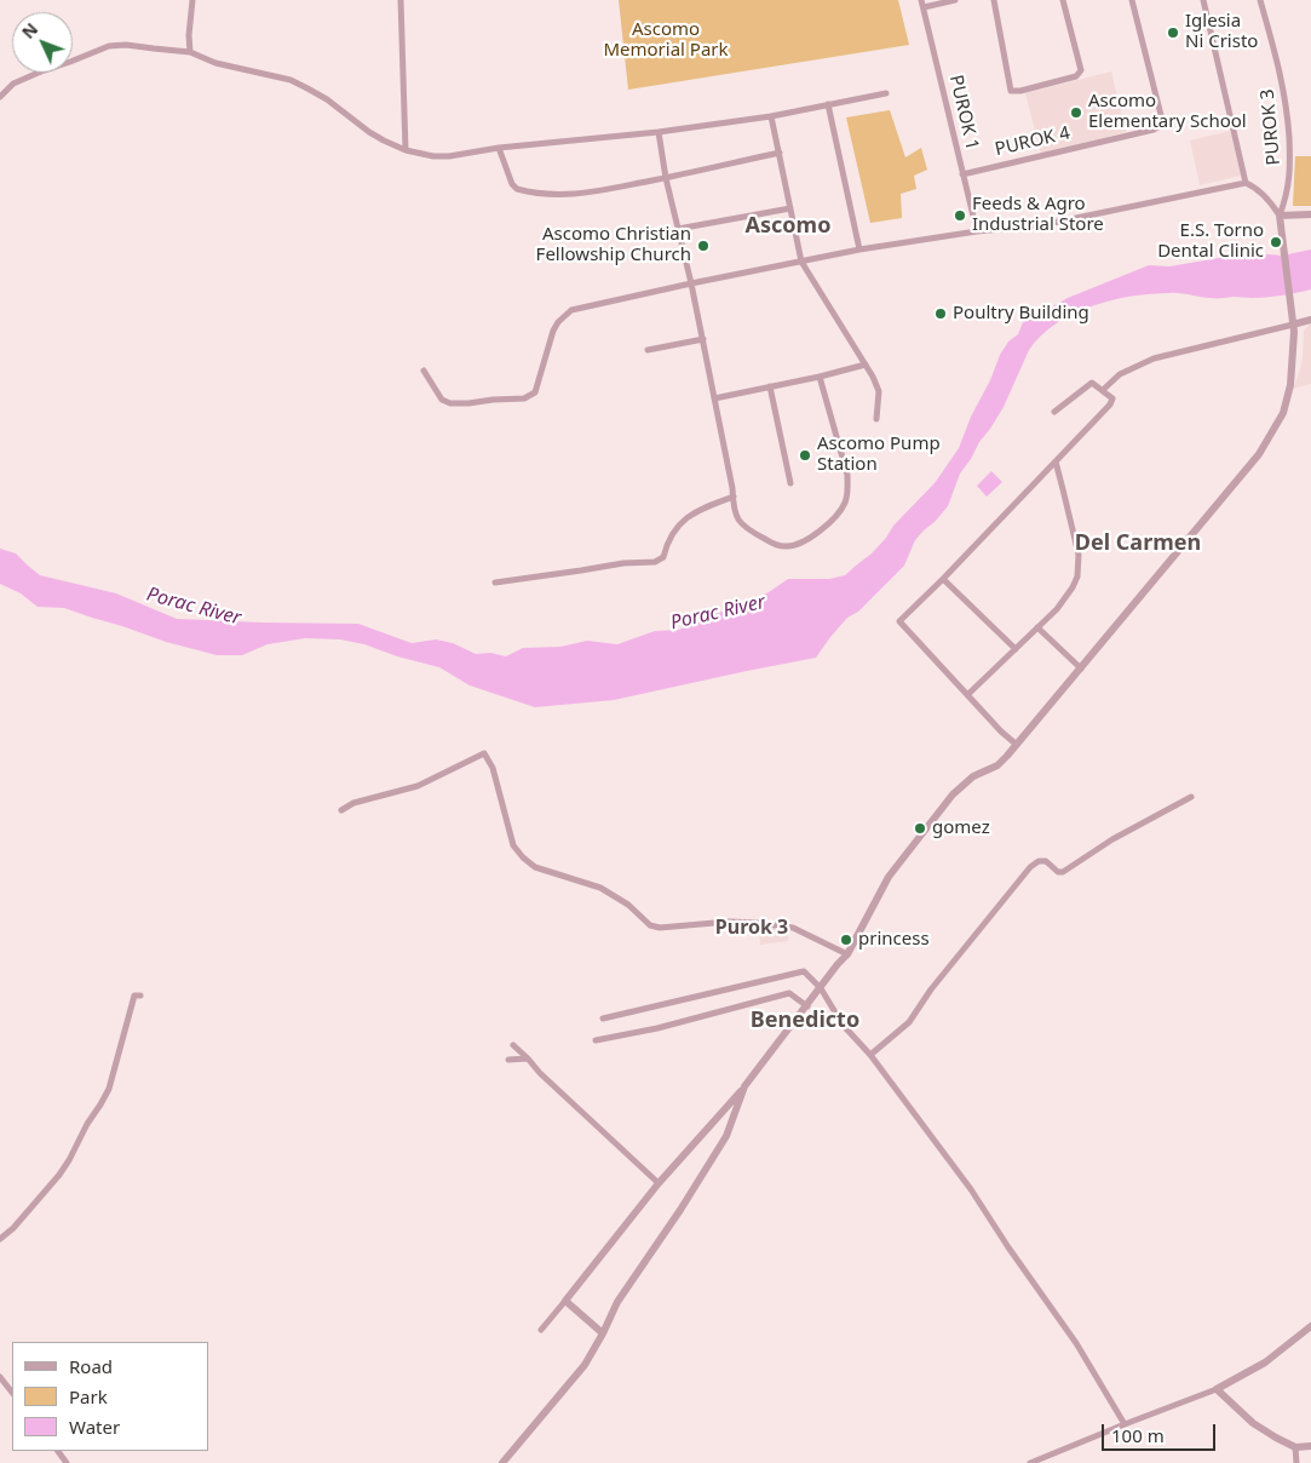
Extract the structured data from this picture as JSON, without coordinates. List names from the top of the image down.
{
  "streets": {
    "street": ["PUROK 1", "PUROK 3", "PUROK 4"]
  },
  "crossings": [
    ["PUROK 1", "PUROK 4"]
  ],
  "districts": [
    "Ascomo",
    "Del Carmen",
    "Purok 3",
    "Benedicto"
  ],
  "water": ["Porac River"],
  "parks": ["Ascomo Memorial Park"],
  "places": [
    "Iglesia Ni Cristo",
    "Ascomo Elementary School",
    "Feeds & Agro Industrial Store",
    "E.S. Torno Dental Clinic",
    "Ascomo Christian Fellowship Church",
    "Poultry Building",
    "Ascomo Pump Station",
    "gomez",
    "princess"
  ],
  "legend": ["Road", "Park", "Water"],
  "scale_bar": "100 m",
  "north": "top left"
}
